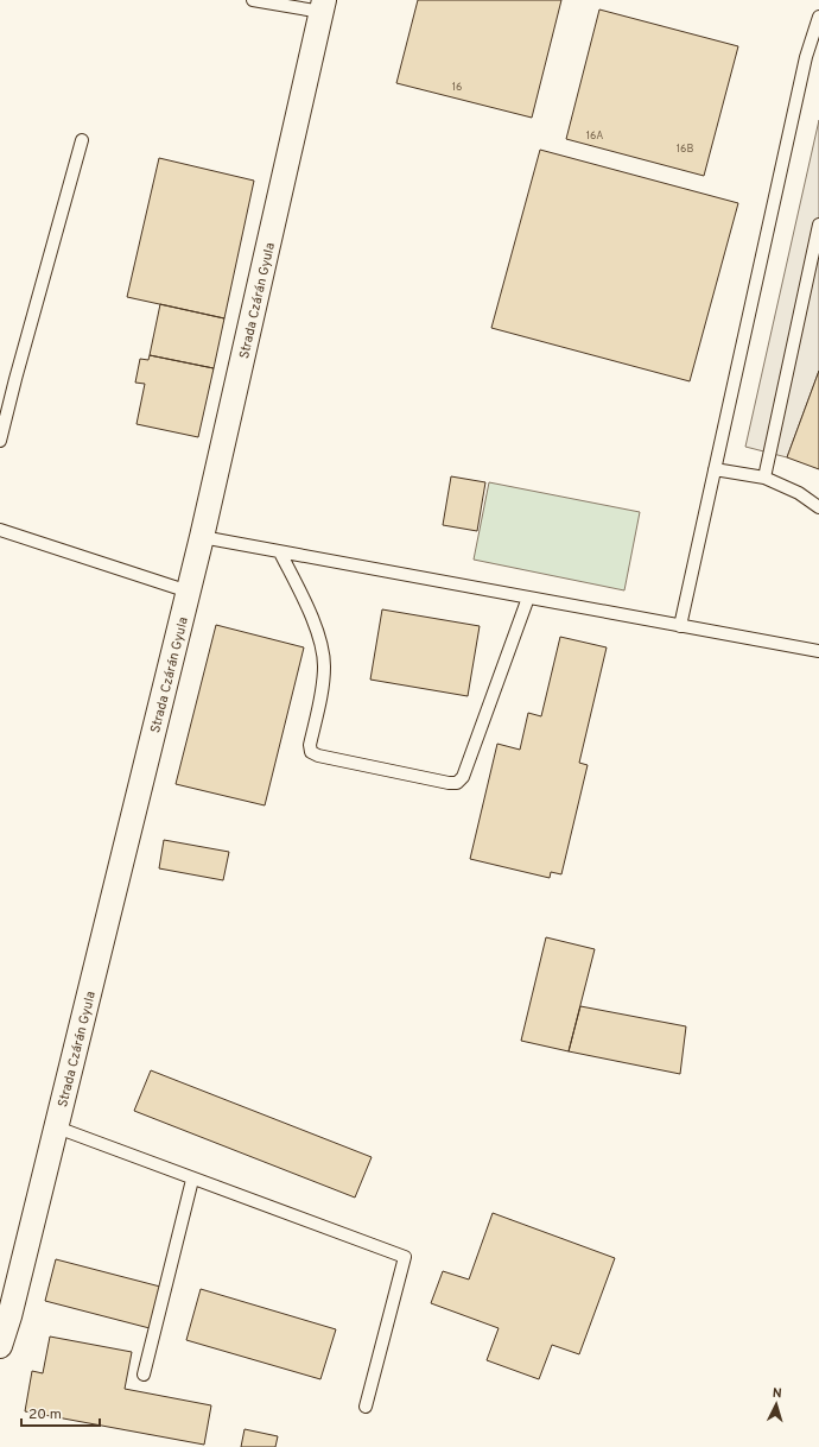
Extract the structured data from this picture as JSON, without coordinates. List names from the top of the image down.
{
  "streets": {
    "street": ["Strada Czárán Gyula"]
  },
  "house_numbers": ["16", "16A", "16B"],
  "scale_bar": "20 m",
  "north": "top"
}
